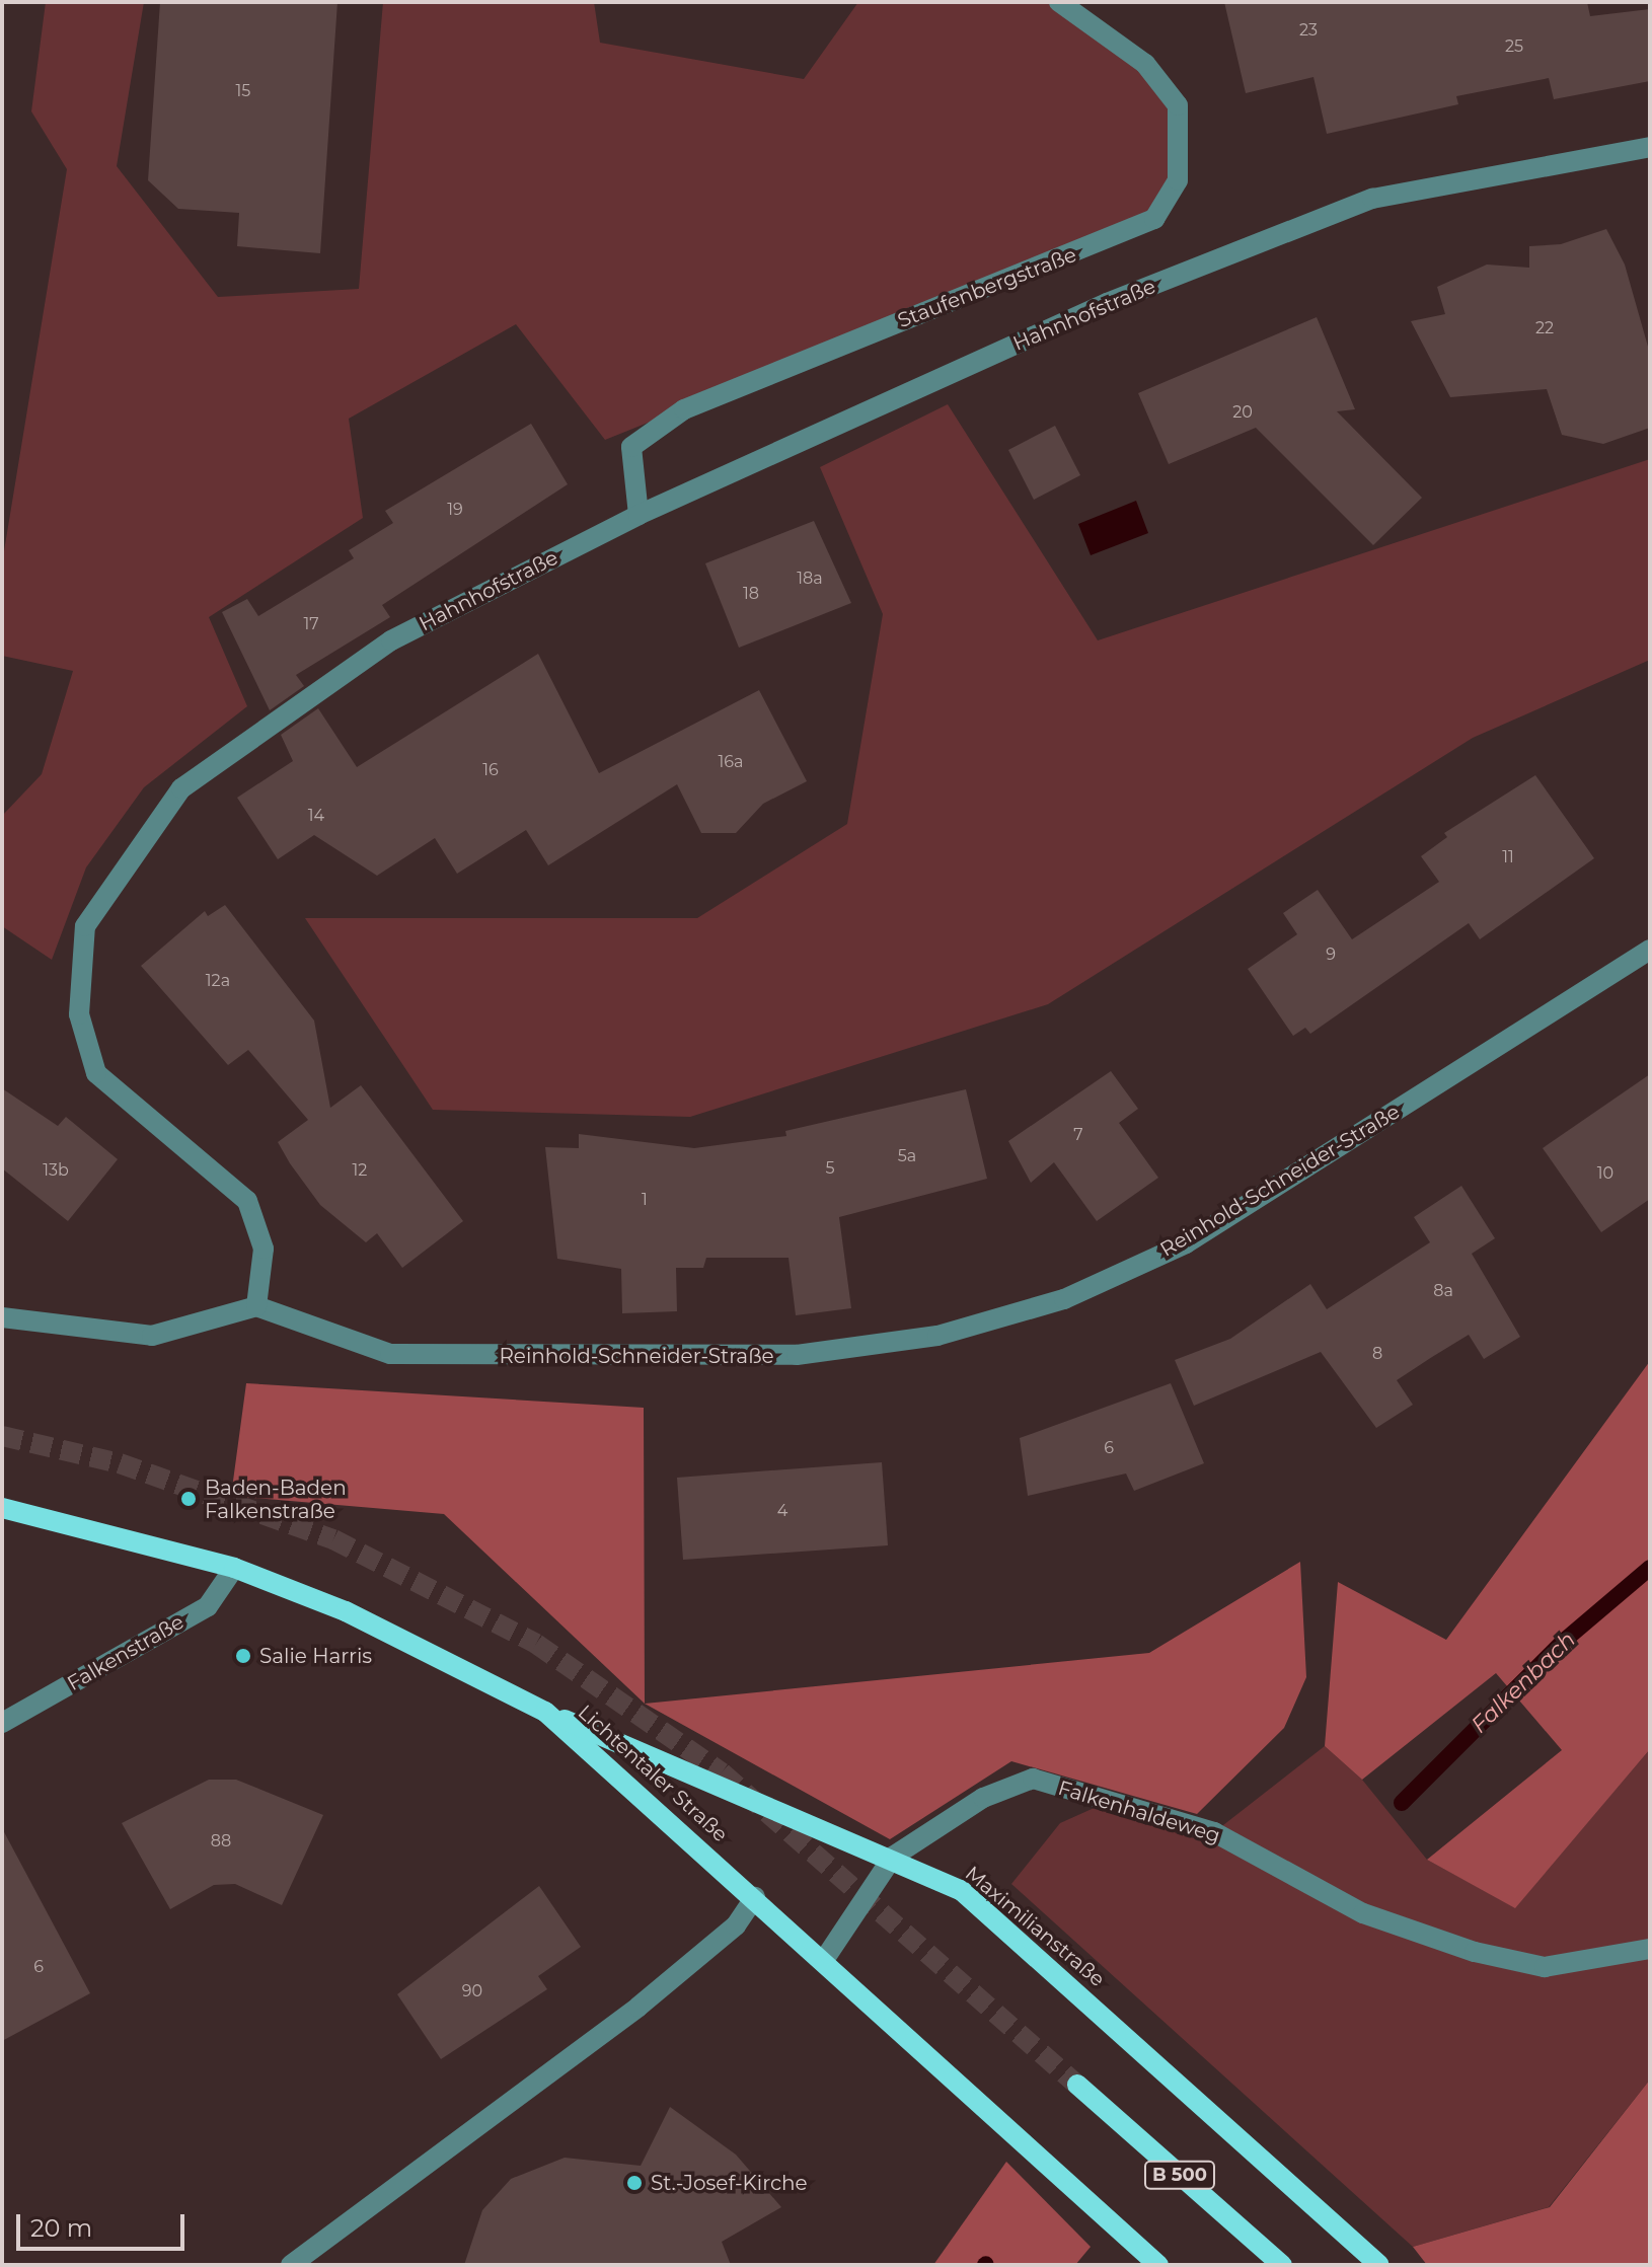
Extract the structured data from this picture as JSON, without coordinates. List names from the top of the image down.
{
  "streets": {
    "main road": ["Lichtentaler Straße", "Maximilianstraße", "B 500"],
    "street": [
      "Staufenbergstraße",
      "Hahnhofstraße",
      "Reinhold-Schneider-Straße",
      "Falkenstraße",
      "Falkenhaldeweg"
    ]
  },
  "crossings": [
    ["Staufenbergstraße", "Hahnhofstraße"],
    ["Hahnhofstraße", "Reinhold-Schneider-Straße"],
    ["Falkenstraße", "Lichtentaler Straße"],
    ["Lichtentaler Straße", "Falkenhaldeweg"],
    ["Lichtentaler Straße", "Maximilianstraße"],
    ["Falkenhaldeweg", "Maximilianstraße"]
  ],
  "water": ["Falkenbach"],
  "places": ["Baden-Baden Falkenstraße", "Salie Harris", "St.-Josef-Kirche"],
  "house_numbers": [
    "23",
    "25",
    "15",
    "22",
    "20",
    "19",
    "18a",
    "18",
    "17",
    "16a",
    "16",
    "14",
    "11",
    "9",
    "12a",
    "7",
    "5a",
    "5",
    "13b",
    "12",
    "10",
    "1",
    "8a",
    "8",
    "6",
    "4",
    "88",
    "6",
    "90"
  ],
  "scale_bar": "20 m"
}
